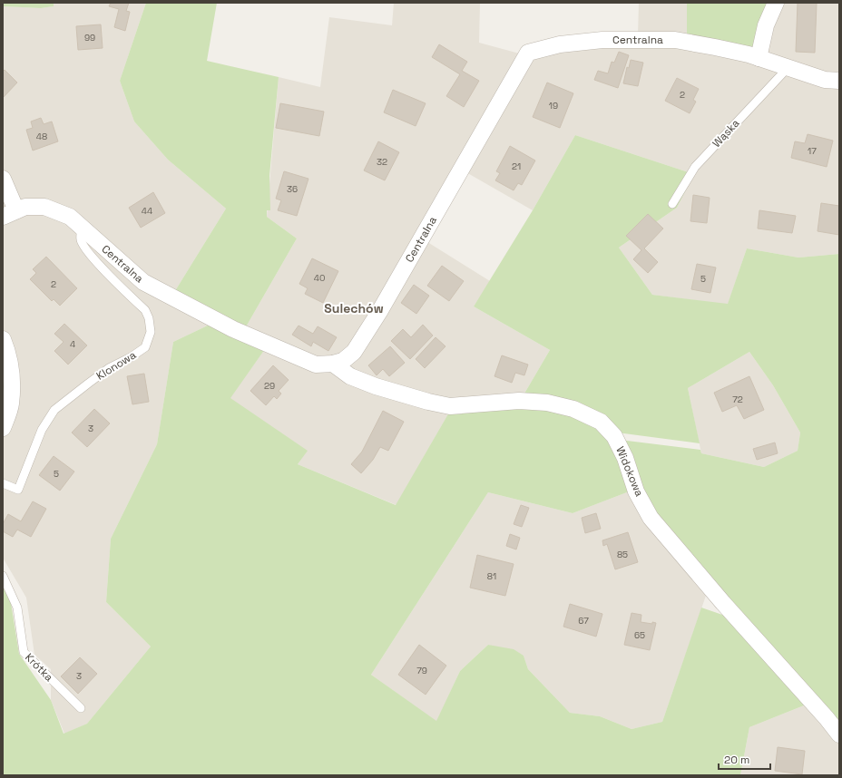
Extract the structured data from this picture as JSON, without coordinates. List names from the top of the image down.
{
  "streets": {
    "street": ["Centralna", "Widokowa"],
    "lane": ["Wąska", "Klonowa", "Krótka"]
  },
  "crossings": [
    ["Centralna", "Wąska"],
    ["Centralna", "Klonowa"],
    ["Centralna", "Widokowa"]
  ],
  "districts": ["Sulechów"],
  "house_numbers": [
    "99",
    "2",
    "19",
    "48",
    "17",
    "32",
    "21",
    "36",
    "44",
    "40",
    "5",
    "2",
    "4",
    "29",
    "72",
    "3",
    "5",
    "85",
    "81",
    "67",
    "65",
    "79",
    "3"
  ],
  "scale_bar": "20 m"
}
